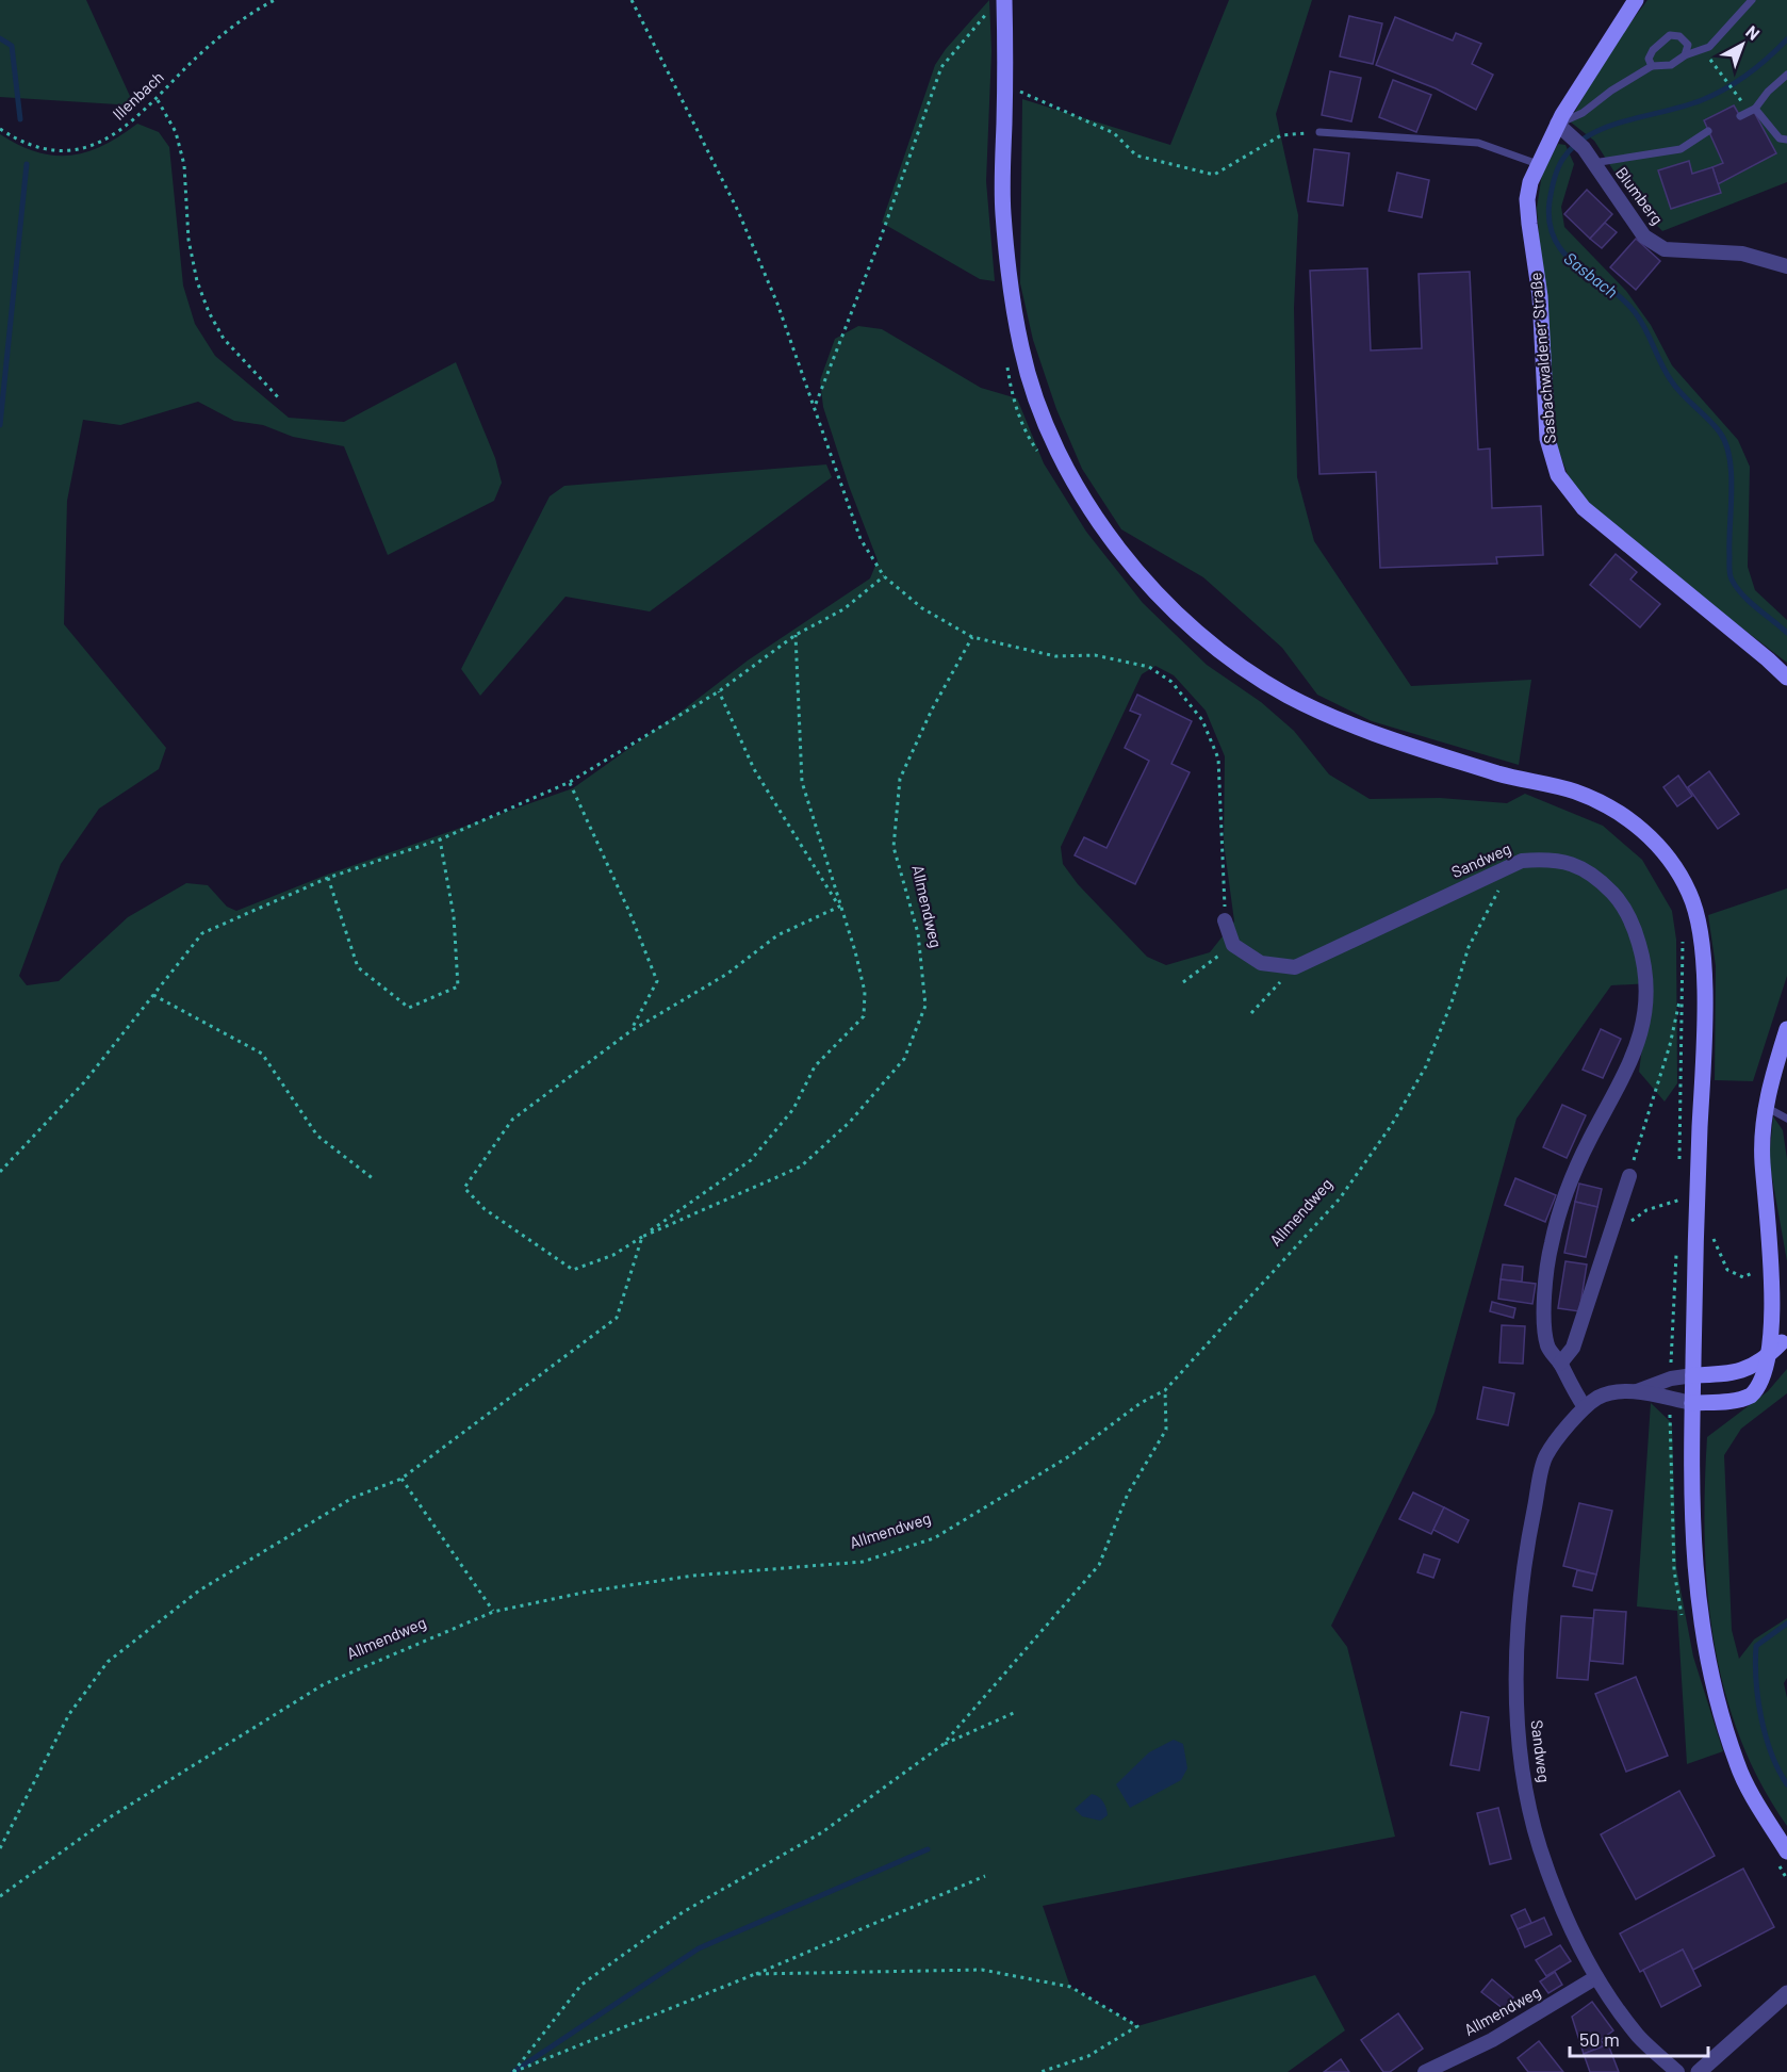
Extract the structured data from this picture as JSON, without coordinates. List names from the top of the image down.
{
  "streets": {
    "main road": ["Sasbachwaldener Straße"],
    "street": ["Blumberg", "Sandweg", "Allmendweg"],
    "path": ["Illenbach"]
  },
  "crossings": [
    ["Blumberg", "Sasbachwaldener Straße"],
    ["Sandweg", "Allmendweg"]
  ],
  "water": ["Sasbach"],
  "scale_bar": "50 m",
  "north": "top right"
}
